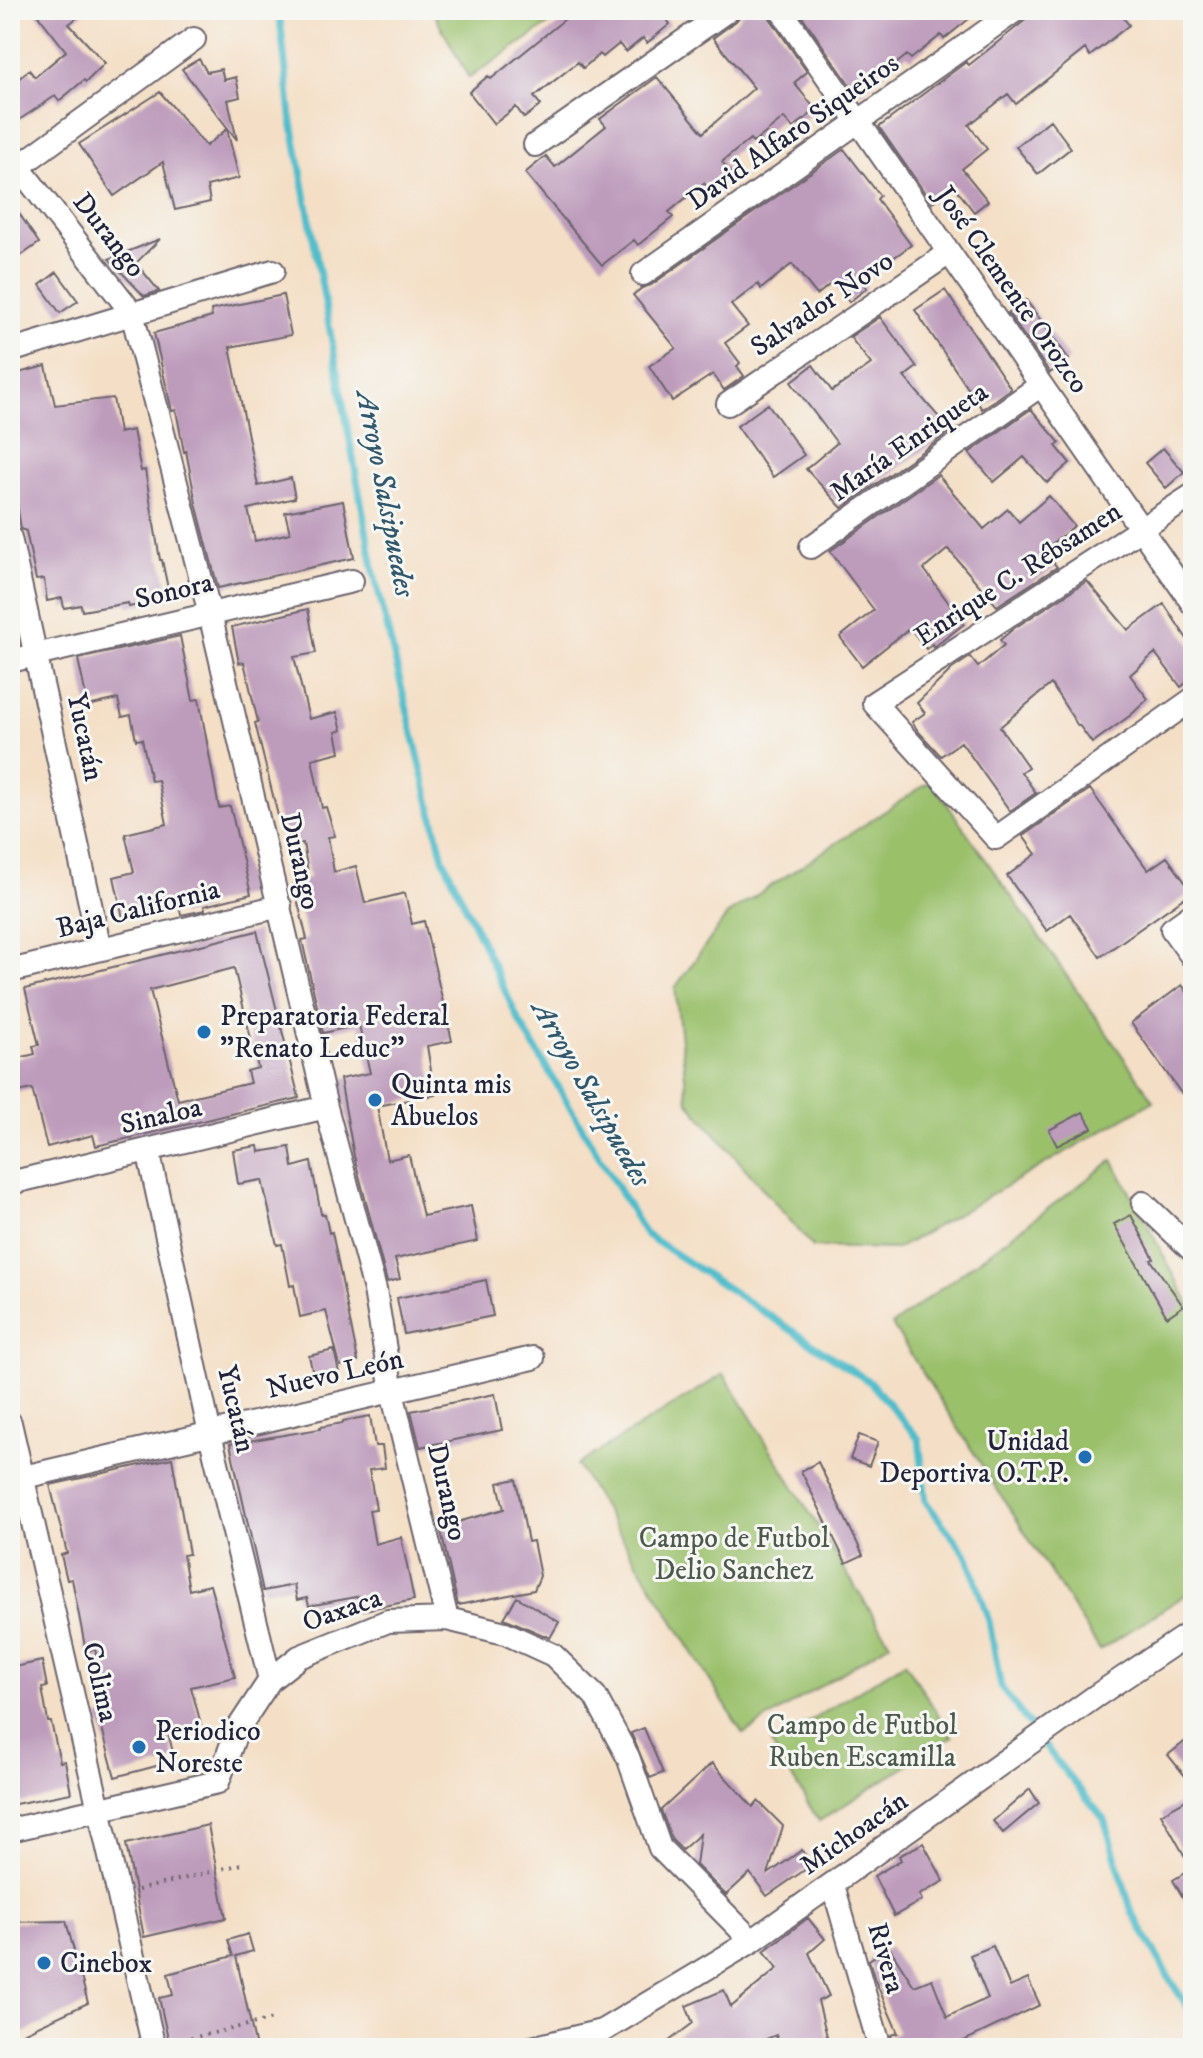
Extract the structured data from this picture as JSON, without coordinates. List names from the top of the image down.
{
  "streets": {
    "street": [
      "David Alfaro Siqueiros",
      "Durango",
      "José Clemente Orozco",
      "Salvador Novo",
      "María Enriqueta",
      "Enrique C. Rébsamen",
      "Sonora",
      "Yucatán",
      "Baja California",
      "Sinaloa",
      "Nuevo León",
      "Oaxaca",
      "Colima",
      "Michoacán",
      "Rivera"
    ]
  },
  "crossings": [
    ["David Alfaro Siqueiros", "José Clemente Orozco"],
    ["Durango", "Sonora"],
    ["Durango", "Baja California"],
    ["Durango", "Sinaloa"],
    ["Durango", "Nuevo León"],
    ["Durango", "Oaxaca"],
    ["José Clemente Orozco", "Salvador Novo"],
    ["José Clemente Orozco", "María Enriqueta"],
    ["José Clemente Orozco", "Enrique C. Rébsamen"],
    ["Sonora", "Yucatán"],
    ["Yucatán", "Baja California"],
    ["Yucatán", "Sinaloa"],
    ["Yucatán", "Nuevo León"],
    ["Yucatán", "Oaxaca"],
    ["Nuevo León", "Colima"],
    ["Oaxaca", "Colima"],
    ["Oaxaca", "Michoacán"],
    ["Michoacán", "Rivera"]
  ],
  "water": ["Arroyo Salsipuedes"],
  "parks": ["Campo de Futbol Delio Sanchez", "Campo de Futbol Ruben Escamilla"],
  "places": [
    "Preparatoria Federal \"Renato Leduc\"",
    "Quinta mis Abuelos",
    "Unidad Deportiva O.T.P.",
    "Periodico Noreste",
    "Cinebox"
  ]
}
